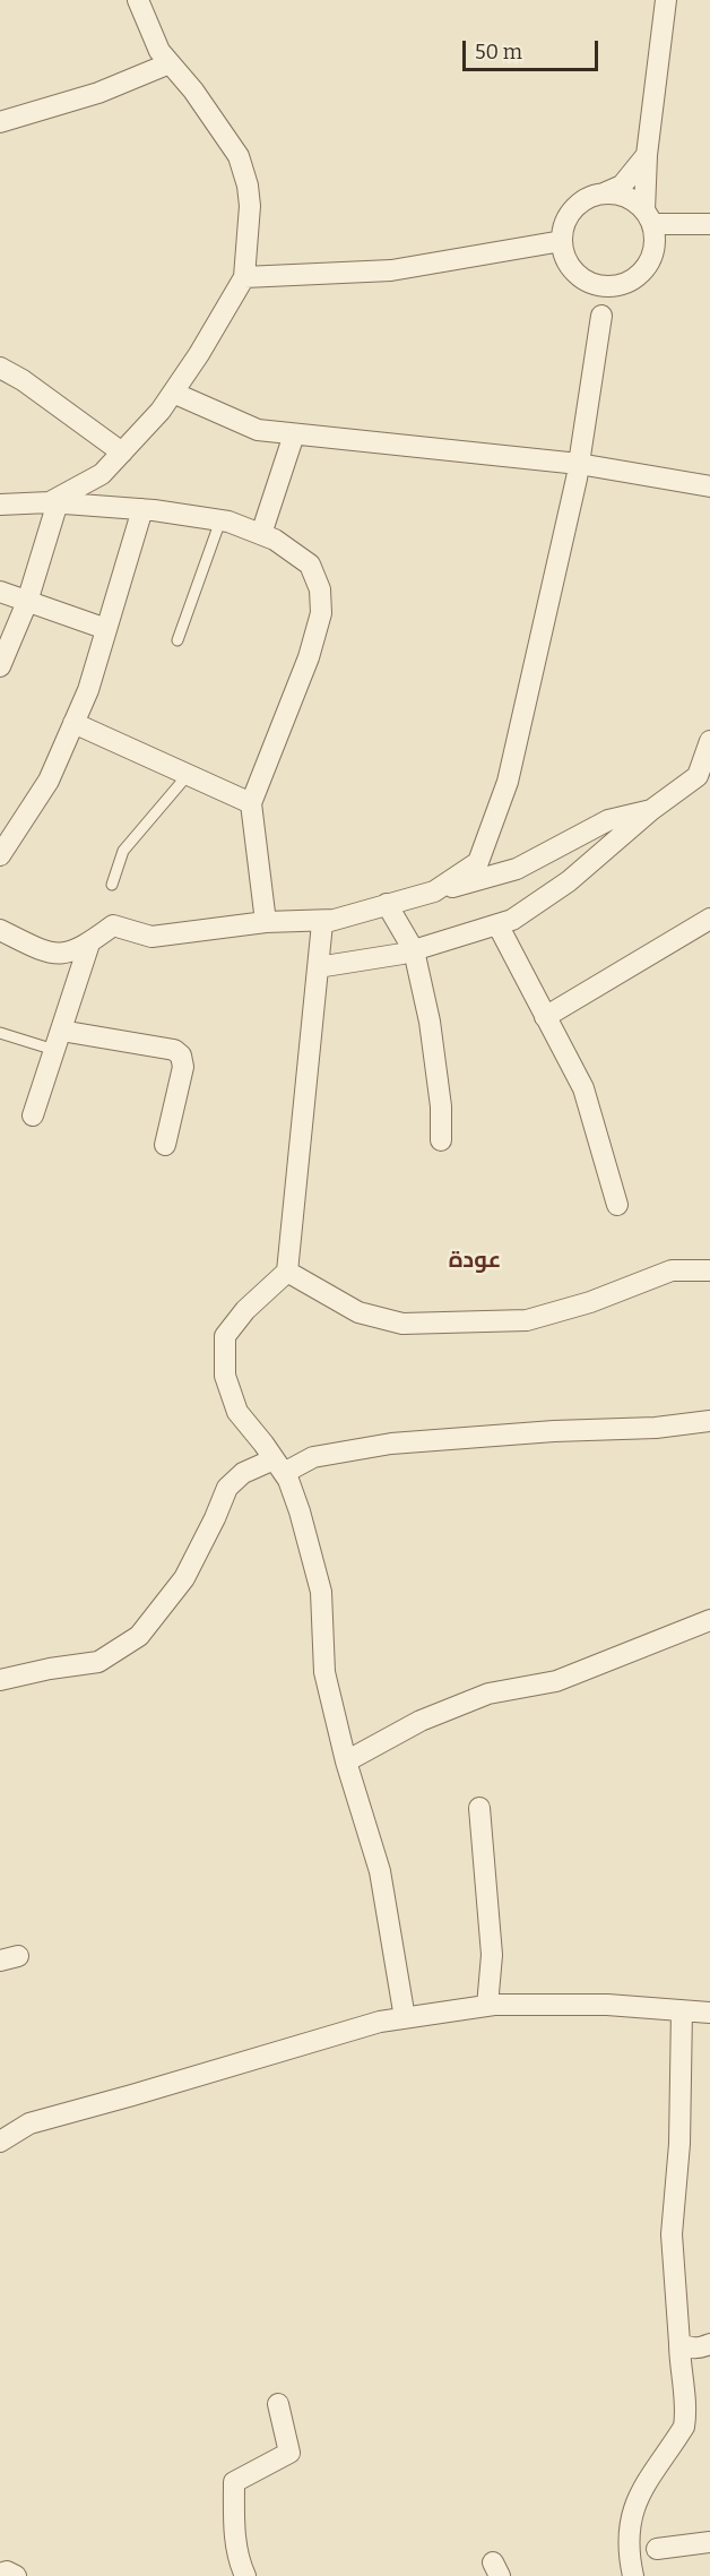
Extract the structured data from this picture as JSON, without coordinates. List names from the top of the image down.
{
  "districts": ["عودة"],
  "scale_bar": "50 m"
}
